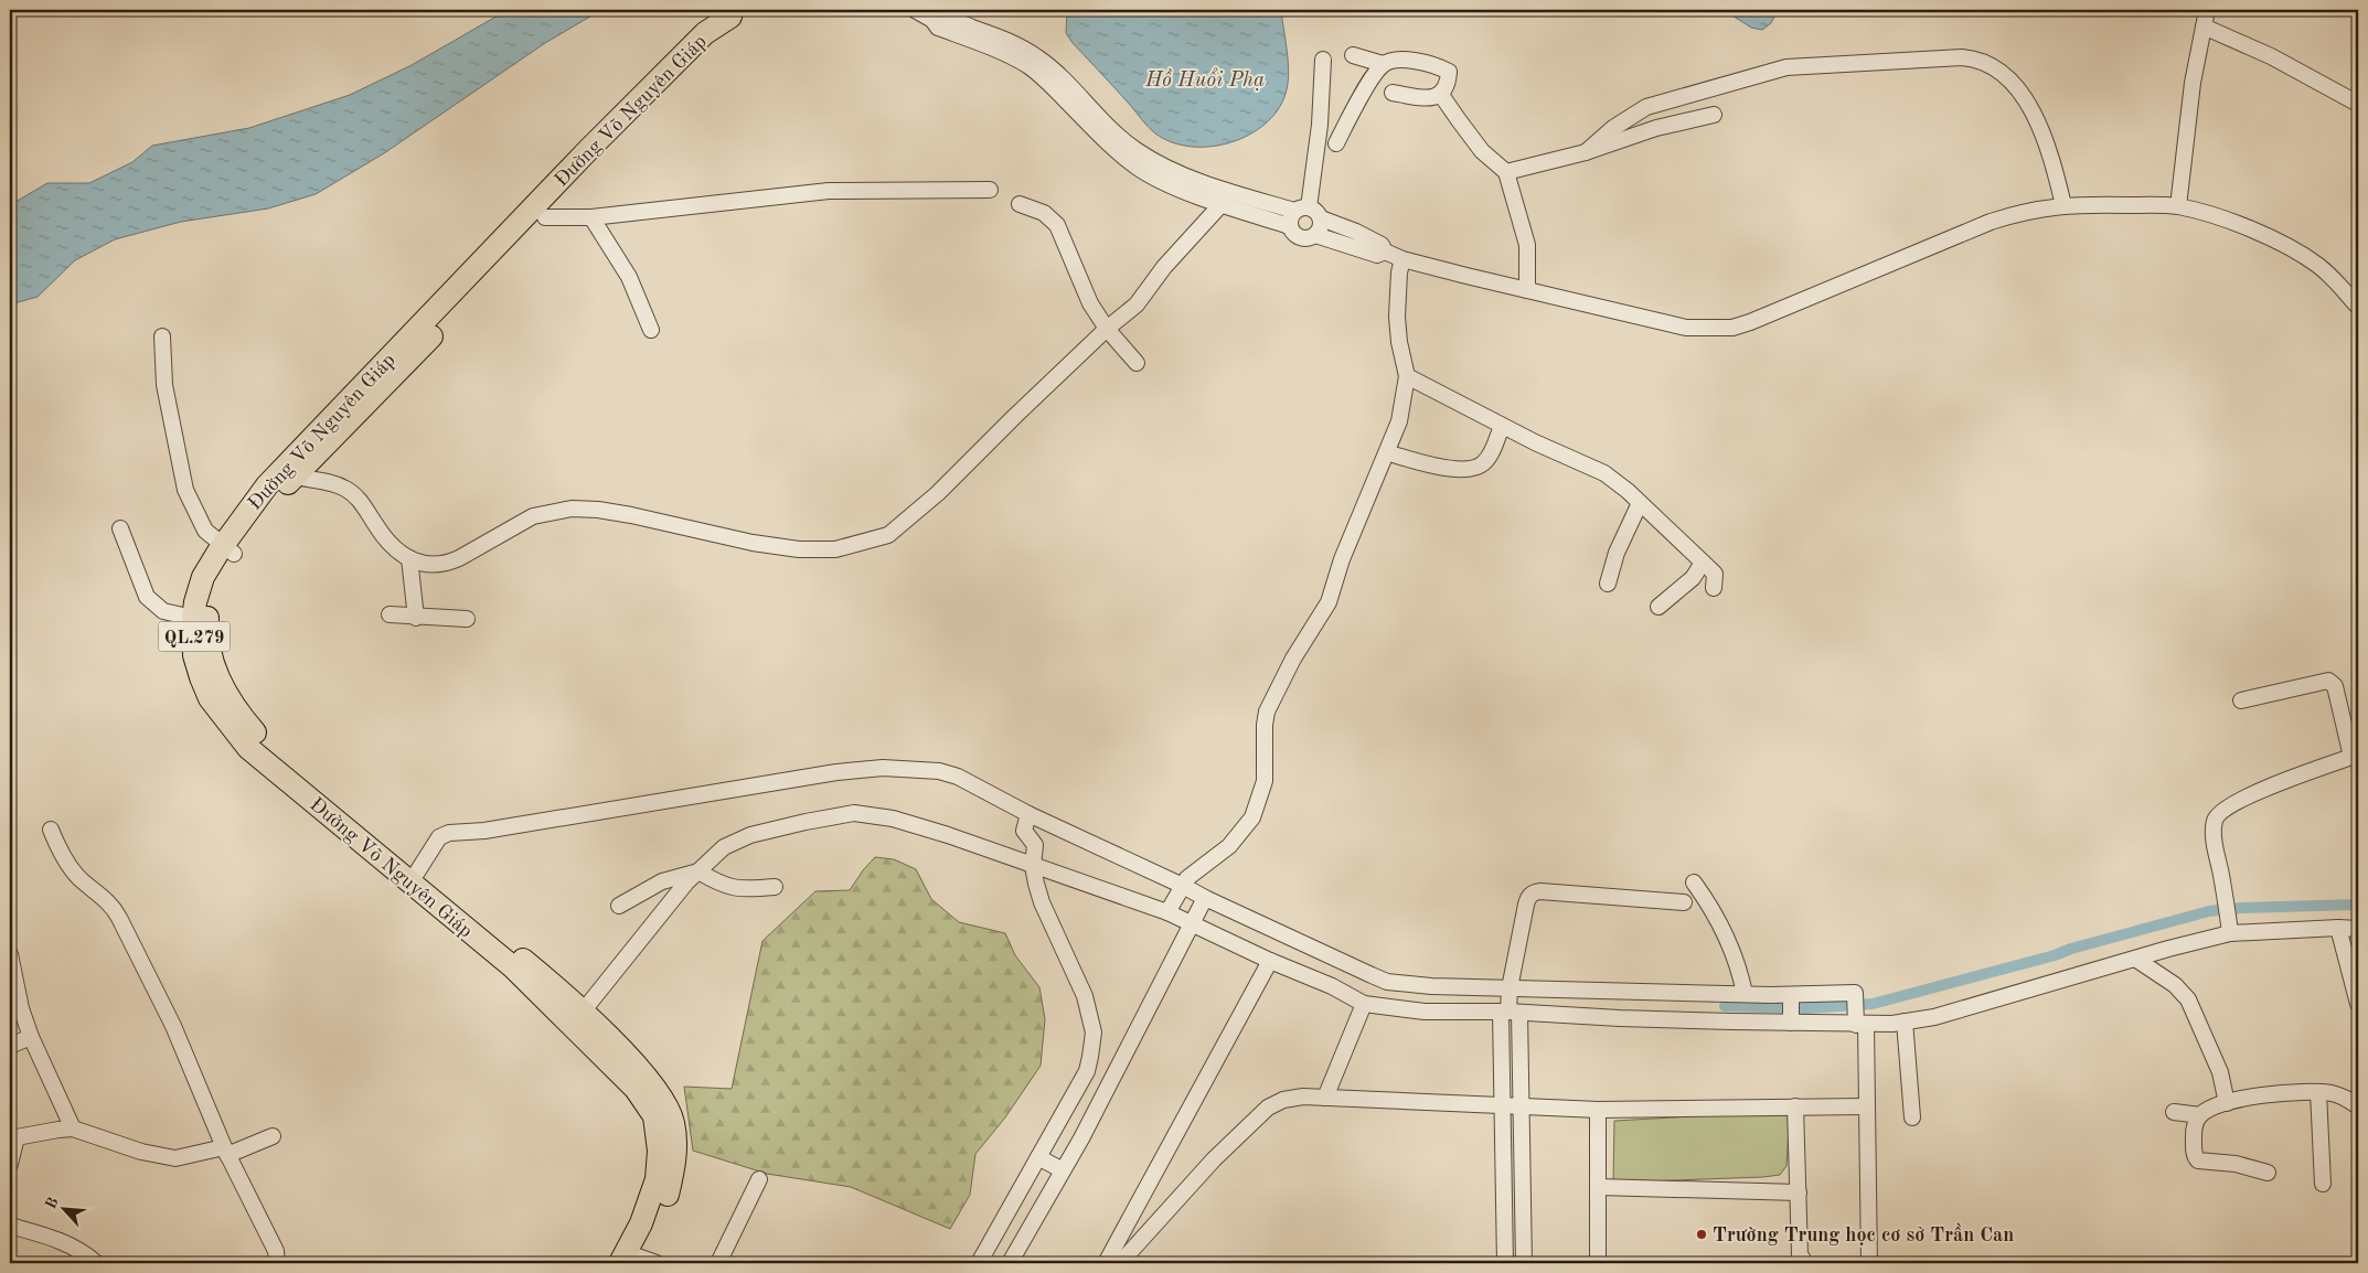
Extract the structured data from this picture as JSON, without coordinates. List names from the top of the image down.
{
  "streets": {
    "highway": ["Đường Võ Nguyên Giáp", "QL.279"]
  },
  "water": ["Hồ Huổi Phạ"],
  "places": ["Trường Trung học cơ sở Trần Can"],
  "north": "top left"
}
